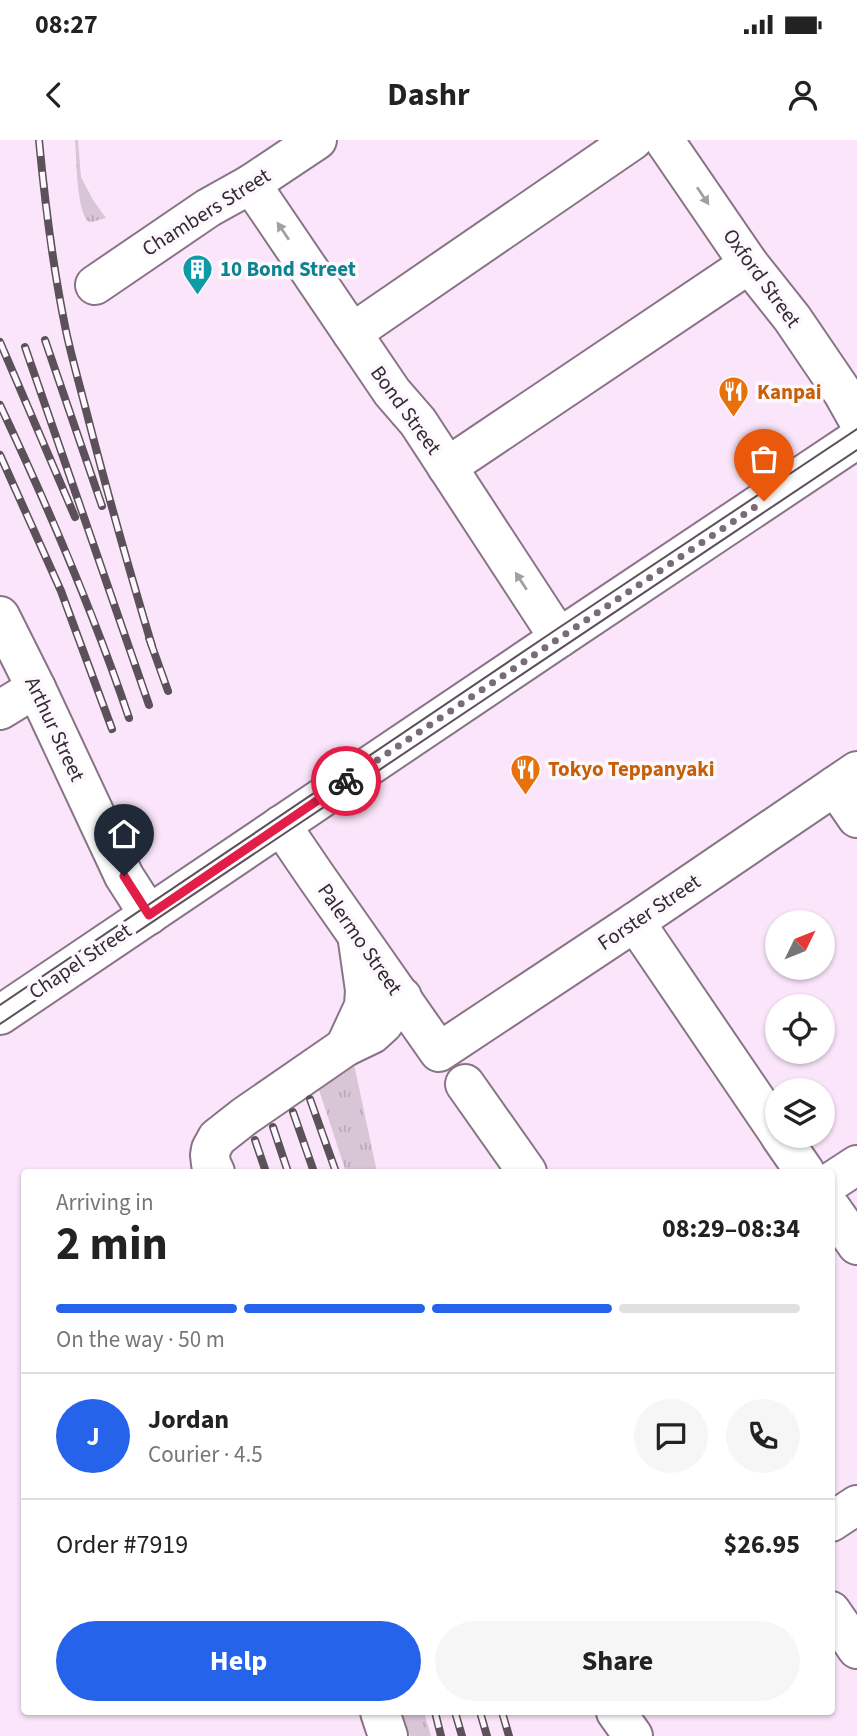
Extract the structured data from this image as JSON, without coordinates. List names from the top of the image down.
{
  "streets": {
    "street": [
      "Chambers Street",
      "Oxford Street",
      "Bond Street",
      "Arthur Street",
      "Forster Street",
      "Palermo Street",
      "Chapel Street"
    ]
  },
  "crossings": [
    ["Chambers Street", "Bond Street"],
    ["Bond Street", "Chapel Street"],
    ["Arthur Street", "Chapel Street"],
    ["Forster Street", "Palermo Street"],
    ["Palermo Street", "Chapel Street"]
  ],
  "one_way": ["Oxford Street", "Bond Street"],
  "places": {
    "building": ["10 Bond Street"],
    "restaurant": ["Kanpai", "Tokyo Teppanyaki"]
  },
  "north": "top right",
  "page": {
    "status": "08:27",
    "header": "Dashr",
    "heading": ["2 min", "Arriving in", "08:29–08:34"],
    "panel": [
      "Jordan",
      "Courier · 4.5",
      "Order #7919",
      "$26.95"
    ],
    "bar": "On the way · 50 m",
    "round": "J",
    "buttons": ["Help", "Share"]
  }
}
